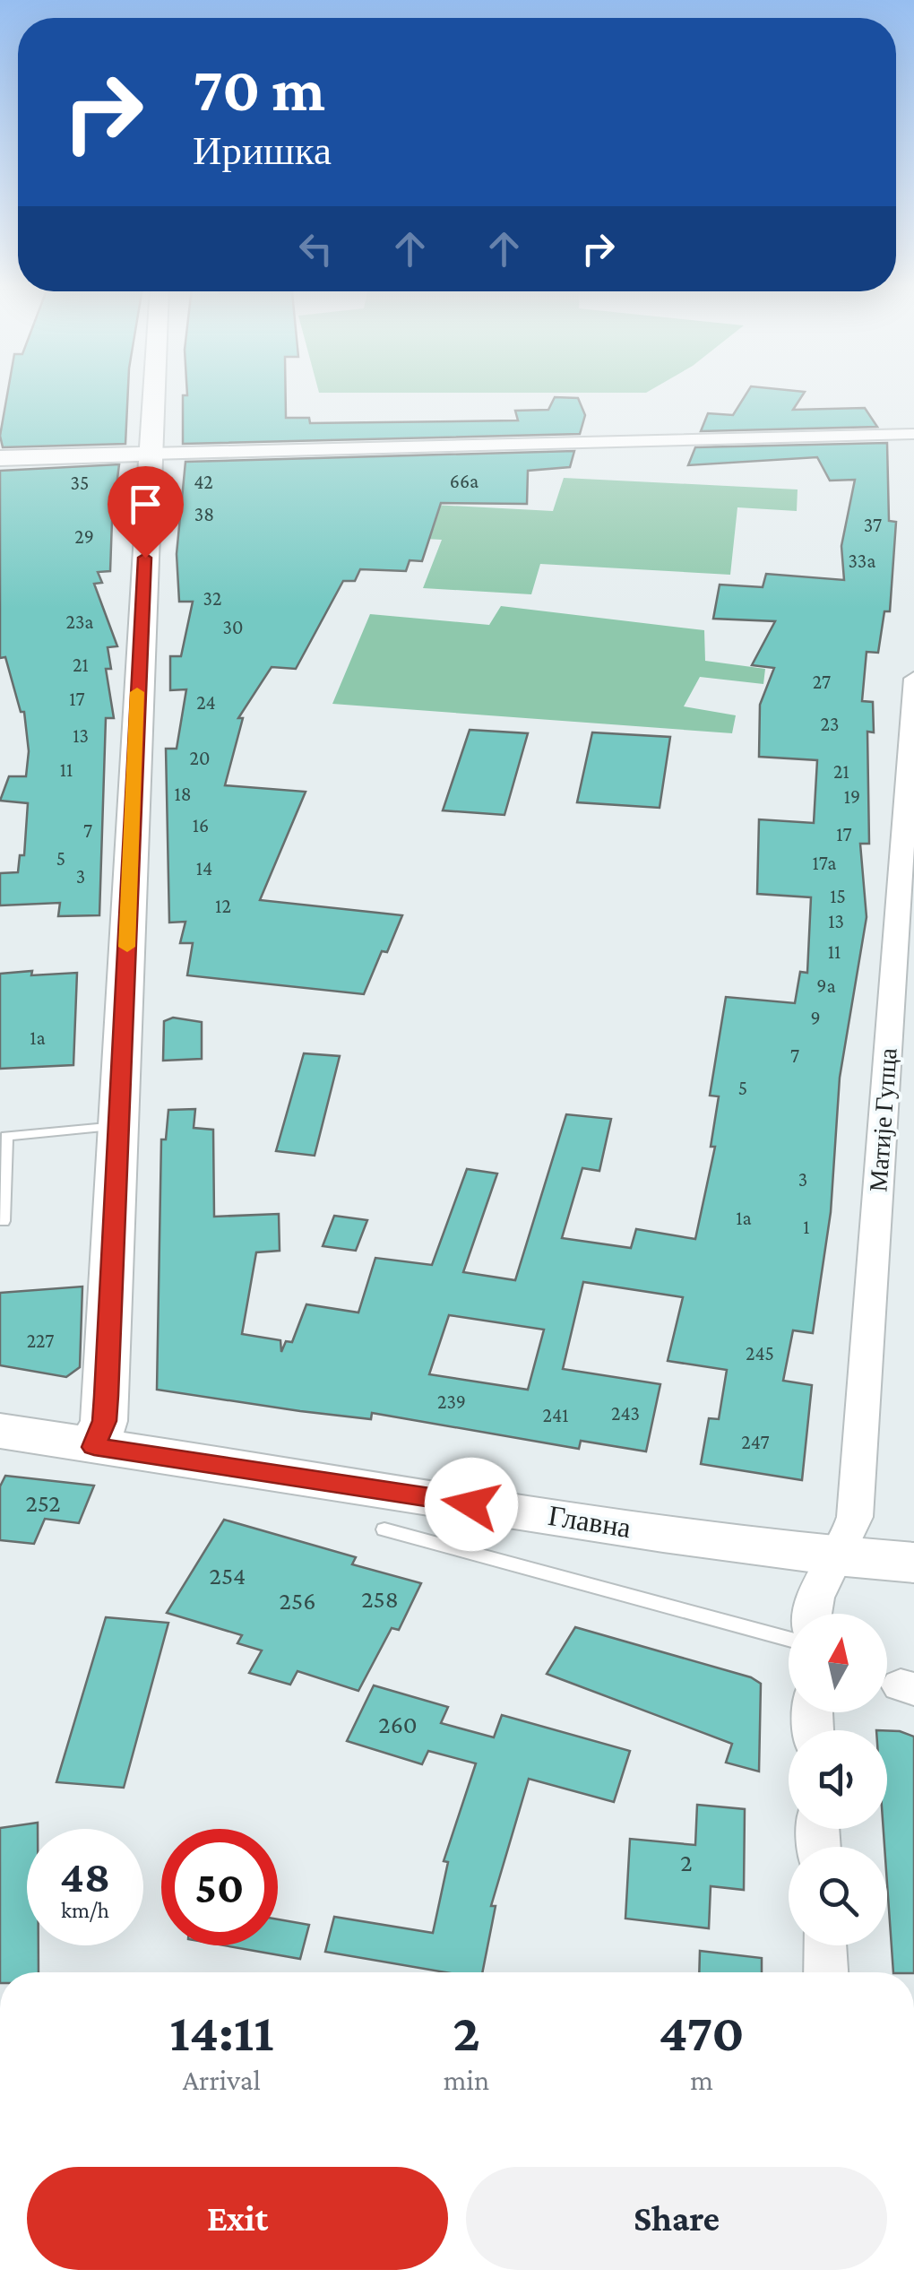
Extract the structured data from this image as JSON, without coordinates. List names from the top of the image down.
{
  "streets": {
    "street": ["Матије Гупца", "Главна"]
  },
  "crossings": [
    ["Матије Гупца", "Главна"]
  ],
  "house_numbers": [
    "66a",
    "42",
    "35",
    "38",
    "37",
    "29",
    "33a",
    "32",
    "23a",
    "30",
    "21",
    "27",
    "17",
    "24",
    "23",
    "13",
    "20",
    "11",
    "21",
    "18",
    "19",
    "16",
    "7",
    "17",
    "5",
    "17a",
    "14",
    "3",
    "15",
    "12",
    "13",
    "11",
    "9a",
    "9",
    "1a",
    "7",
    "5",
    "3",
    "1a",
    "1",
    "227",
    "245",
    "239",
    "243",
    "241",
    "247",
    "252",
    "254",
    "258",
    "256",
    "260",
    "2"
  ],
  "north": "top",
  "page": {
    "turn": ["70 m", "Иришка"],
    "speed": "48 km/h",
    "limit": "50",
    "eta": [
      "14:11",
      "Arrival",
      "2",
      "min",
      "470",
      "m"
    ],
    "buttons": ["Exit", "Share"]
  }
}
